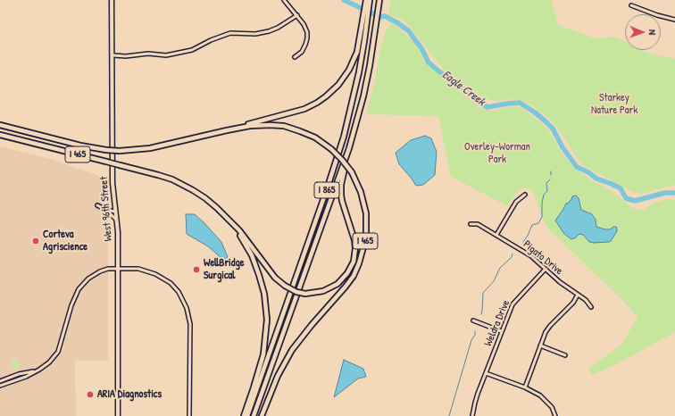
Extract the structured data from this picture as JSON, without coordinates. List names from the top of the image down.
{
  "streets": {
    "highway": ["I 465", "I 865"],
    "main road": ["West 96th Street"],
    "street": ["Pigato Drive", "Weldra Drive"]
  },
  "crossings": [
    ["Pigato Drive", "Weldra Drive"]
  ],
  "water": ["Eagle Creek"],
  "parks": ["Starkey Nature Park", "Overley-Worman Park"],
  "places": ["Corteva Agriscience", "WellBridge Surgical", "ARIA Diagnostics"],
  "north": "right"
}
